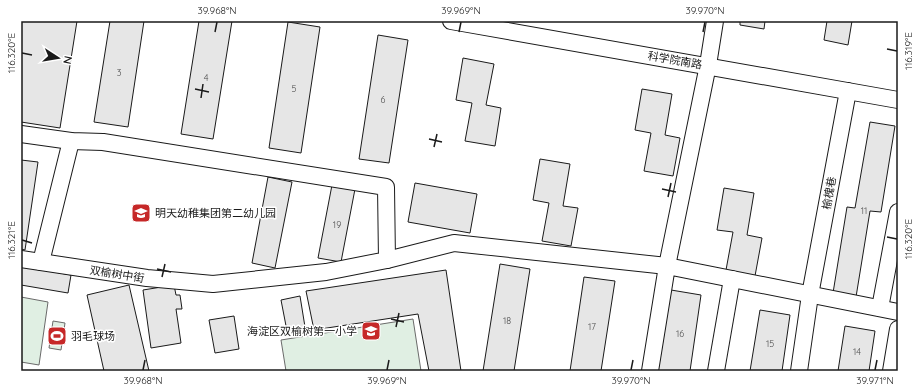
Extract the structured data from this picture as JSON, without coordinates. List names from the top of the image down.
{
  "streets": {
    "street": ["科学院南路", "榆槐巷", "双榆树中街"]
  },
  "crossings": [
    ["科学院南路", "榆槐巷"],
    ["榆槐巷", "双榆树中街"]
  ],
  "places": {
    "school or university": ["明天幼稚集团第二幼儿园", "海淀区双榆树第一小学"],
    "sports": ["羽毛球场"]
  },
  "house_numbers": [
    "3",
    "4",
    "5",
    "6",
    "11",
    "19",
    "18",
    "17",
    "16",
    "15",
    "14"
  ],
  "north": "right",
  "coordinates": [
    "39.968°N",
    "39.969°N",
    "39.970°N",
    "116.319°E",
    "116.320°E",
    "116.321°E",
    "39.971°N"
  ]
}
